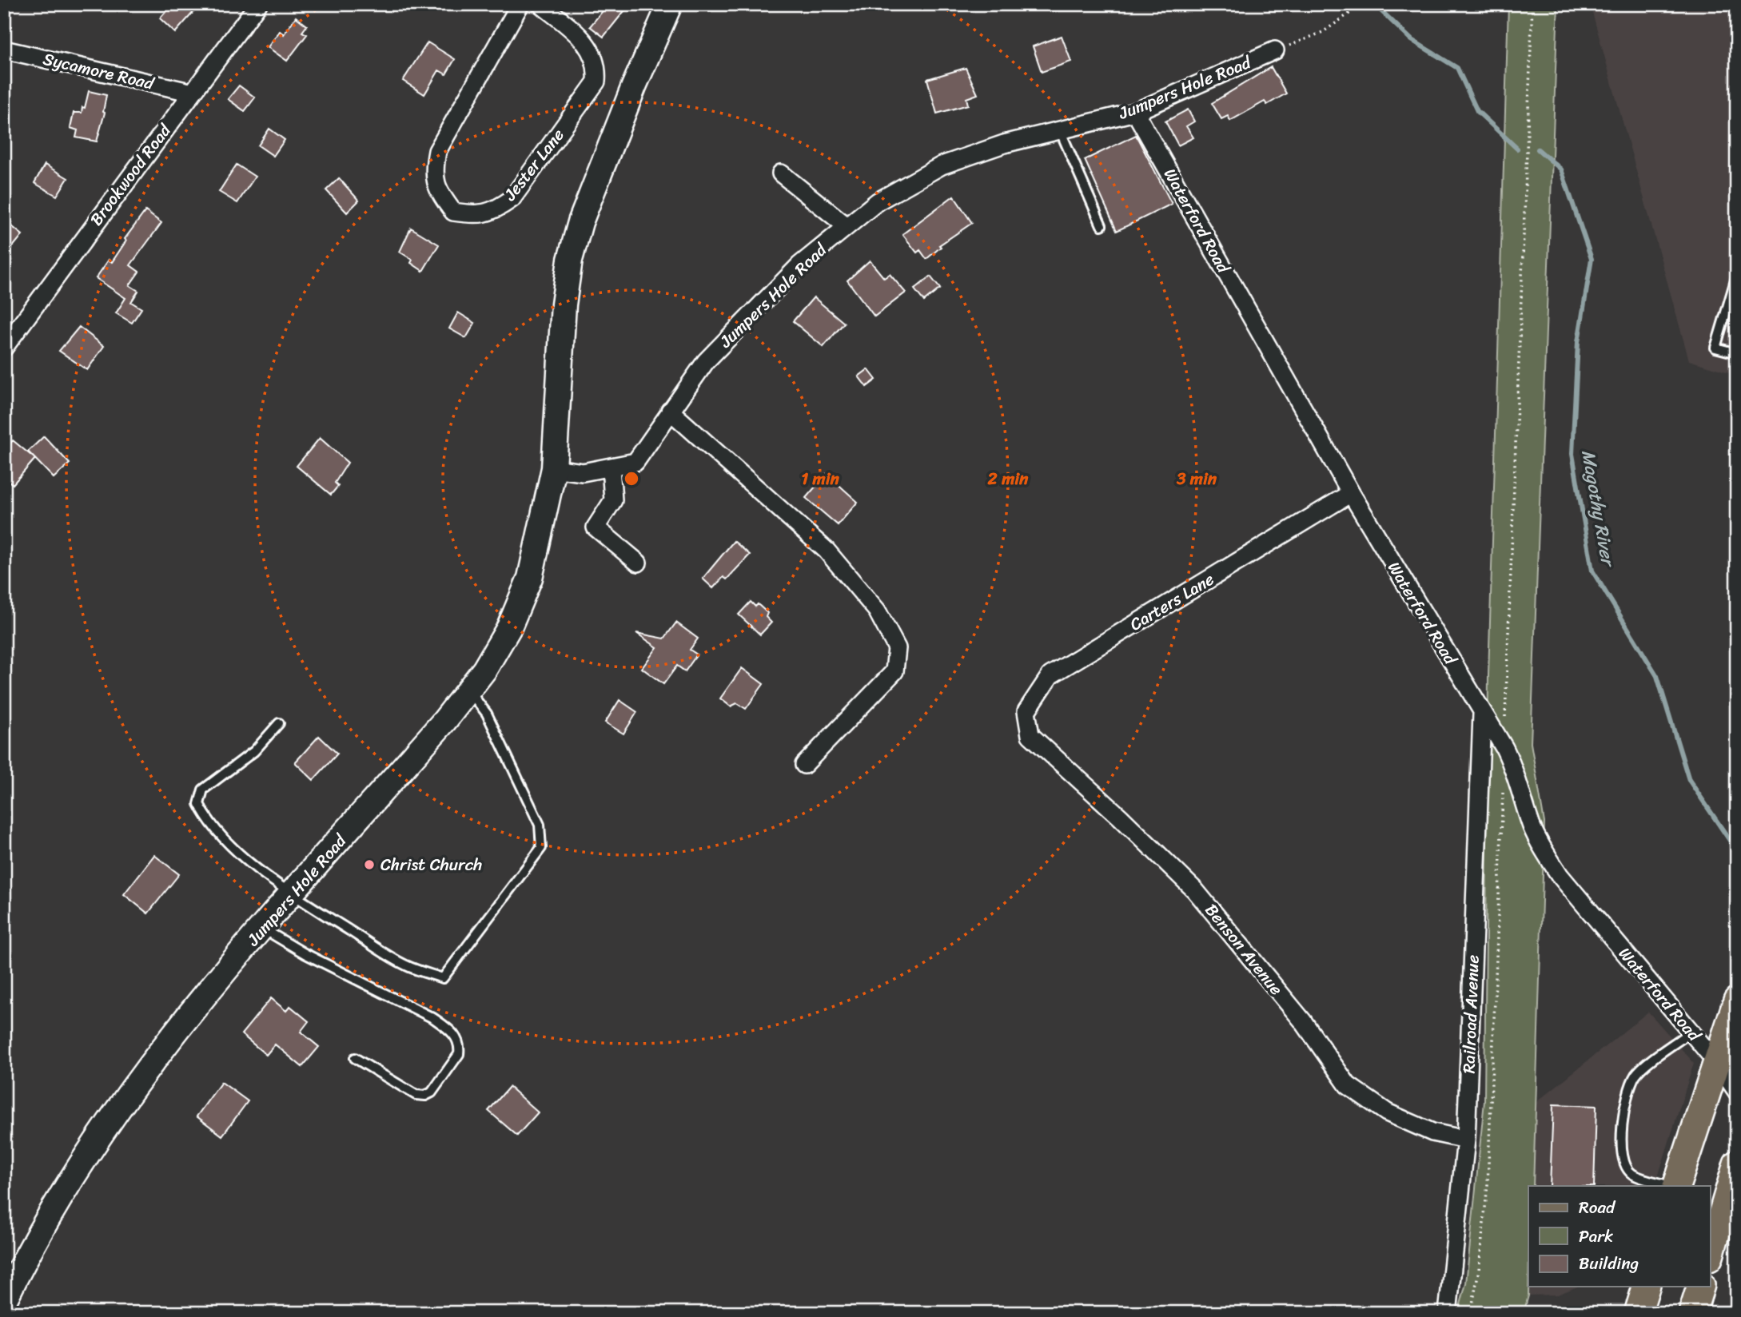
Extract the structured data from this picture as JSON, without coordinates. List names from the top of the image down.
{
  "streets": {
    "main road": ["Jumpers Hole Road"],
    "street": [
      "Sycamore Road",
      "Jester Lane",
      "Brookwood Road",
      "Waterford Road",
      "Carters Lane",
      "Benson Avenue",
      "Railroad Avenue"
    ]
  },
  "crossings": [
    ["Sycamore Road", "Brookwood Road"],
    ["Jumpers Hole Road", "Waterford Road"],
    ["Waterford Road", "Carters Lane"],
    ["Waterford Road", "Railroad Avenue"],
    ["Carters Lane", "Benson Avenue"],
    ["Benson Avenue", "Railroad Avenue"]
  ],
  "water": ["Magothy River"],
  "places": ["Christ Church"],
  "legend": ["Road", "Park", "Building"],
  "rings": ["1 min", "2 min", "3 min"]
}
